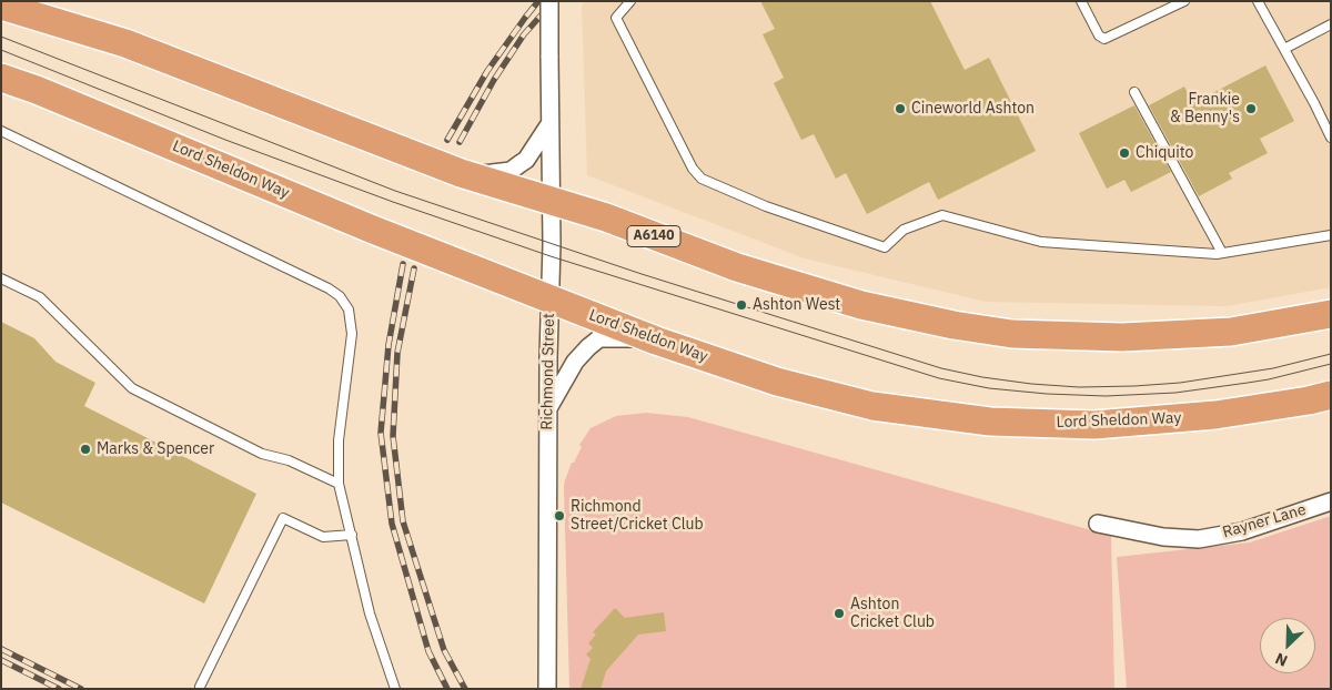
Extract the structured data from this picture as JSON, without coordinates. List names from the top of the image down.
{
  "streets": {
    "highway": ["Lord Sheldon Way", "A6140"],
    "street": ["Richmond Street", "Rayner Lane"]
  },
  "crossings": [
    ["Lord Sheldon Way", "Richmond Street"],
    ["A6140", "Richmond Street"]
  ],
  "places": [
    "Cineworld Ashton",
    "Frankie & Benny's",
    "Chiquito",
    "Ashton West",
    "Marks & Spencer",
    "Richmond Street/Cricket Club",
    "Ashton Cricket Club"
  ],
  "north": "bottom left"
}
